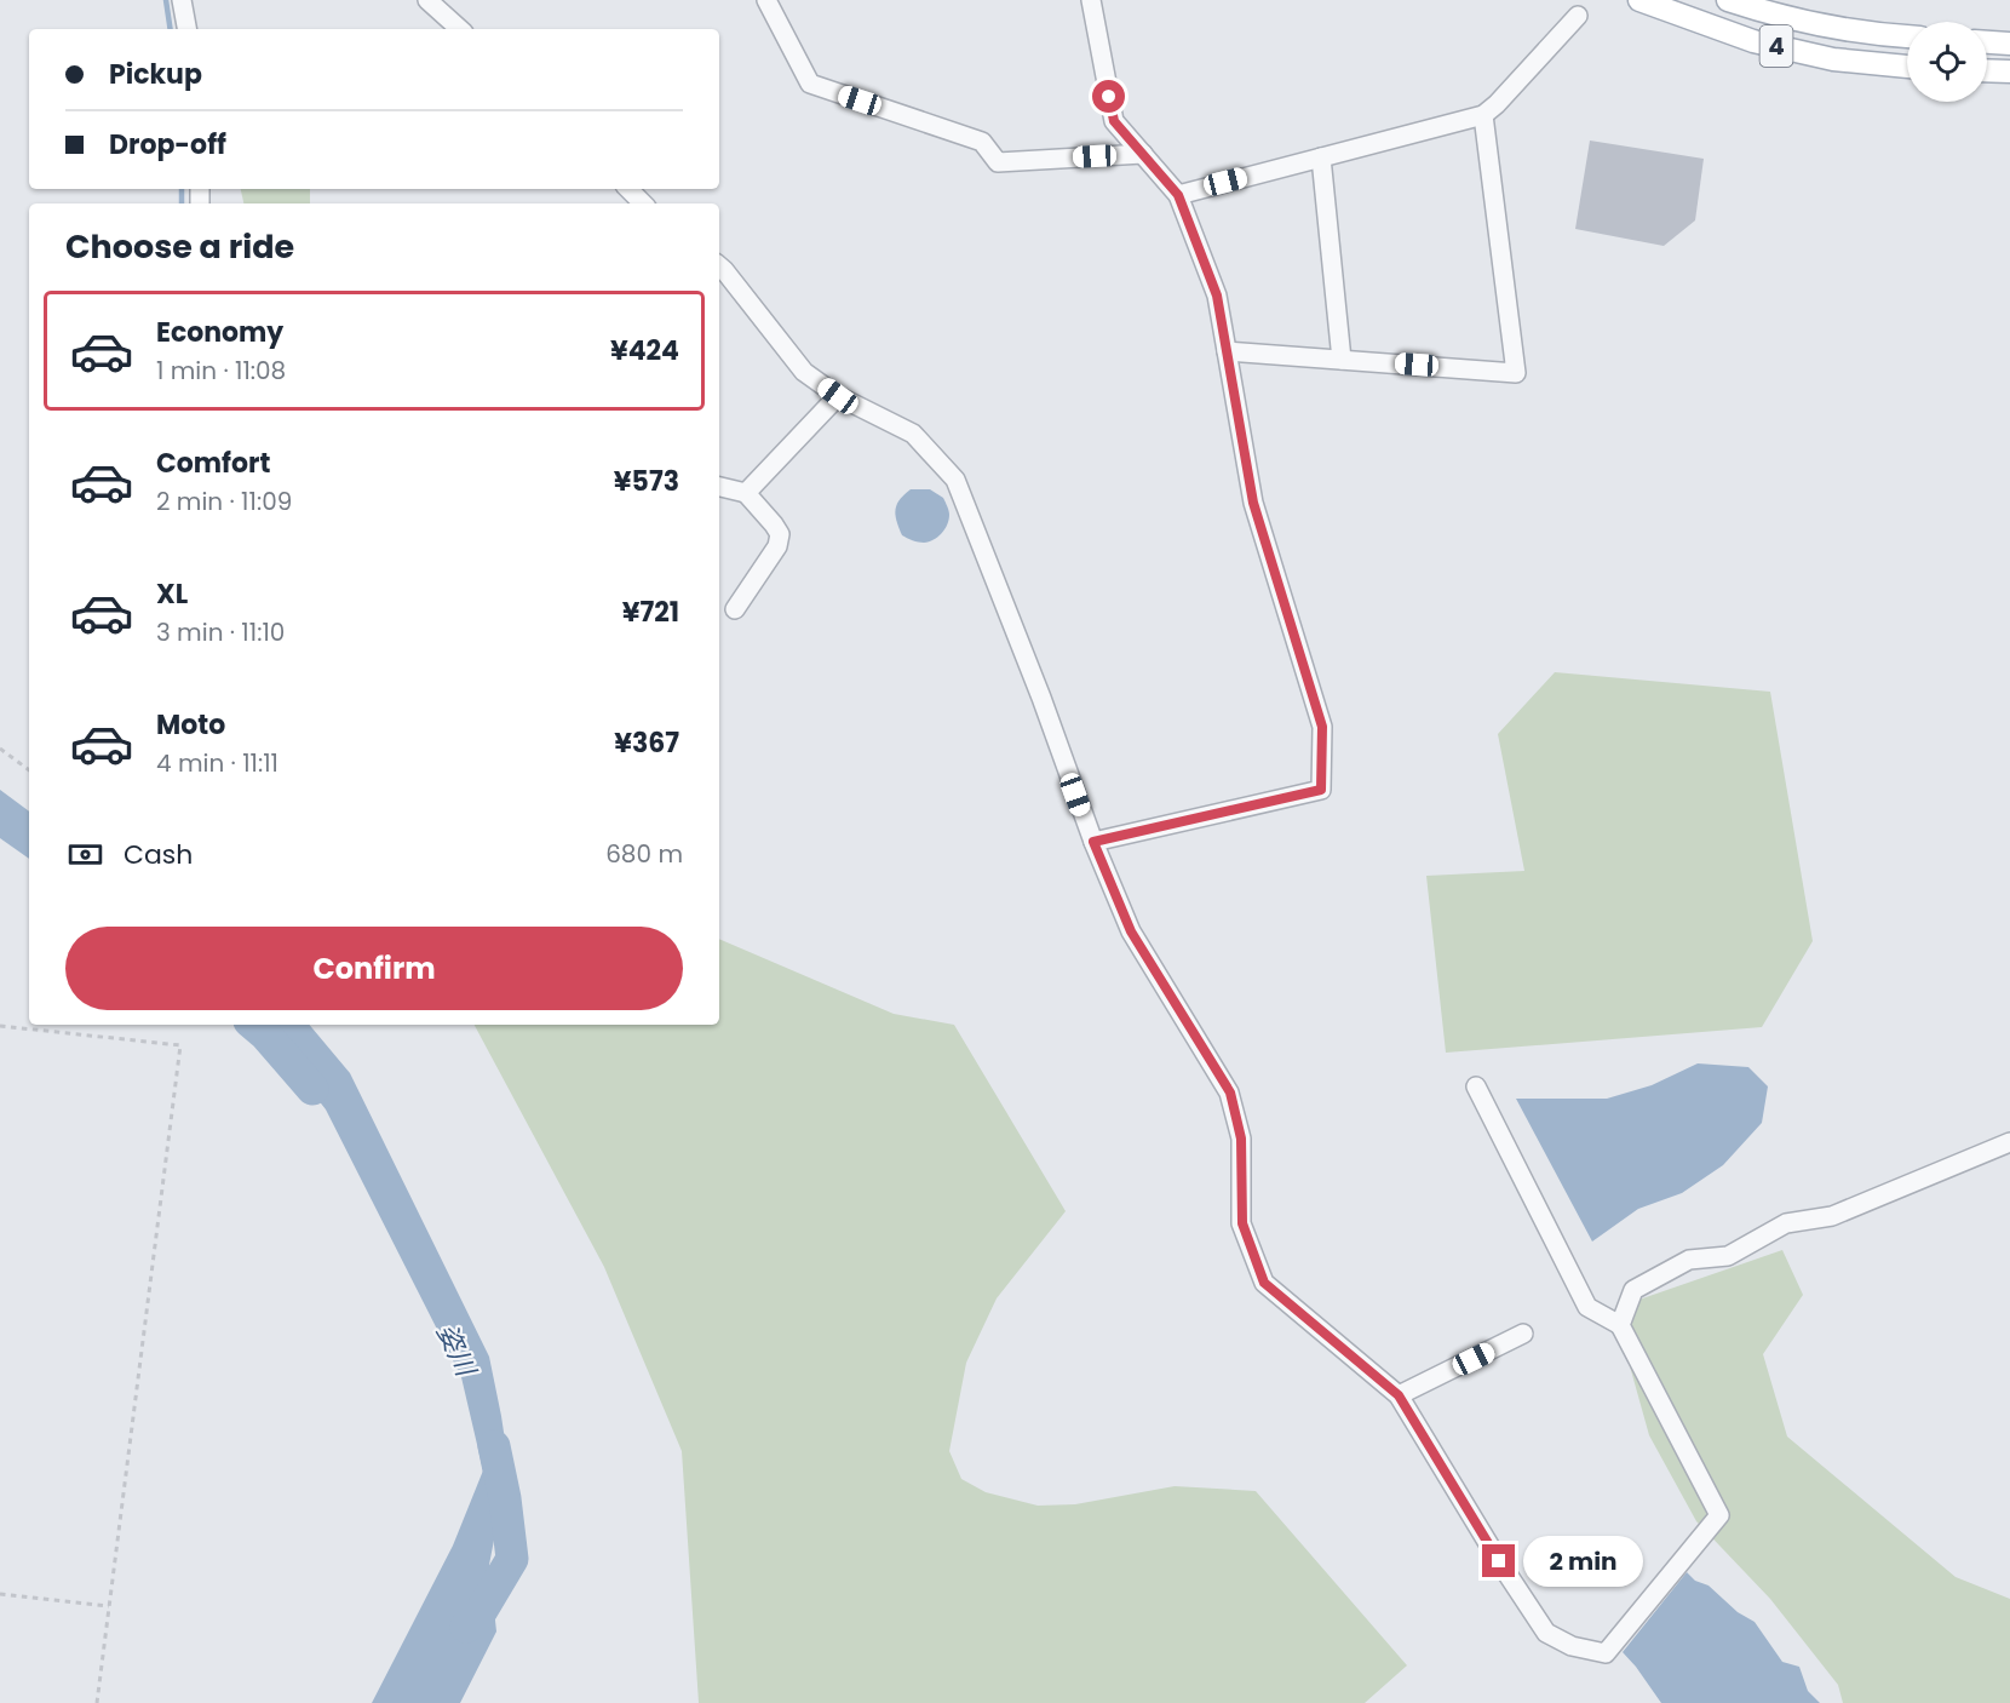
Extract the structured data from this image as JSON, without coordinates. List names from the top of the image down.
{
  "streets": {
    "main road": ["4"]
  },
  "water": ["姿川"],
  "page": {
    "banner": ["Pickup", "Drop-off"],
    "heading": "Choose a ride",
    "list": [
      {
        "name": "Economy",
        "note": "1 min · 11:08",
        "value": "¥424"
      },
      {
        "name": "Comfort",
        "note": "2 min · 11:09",
        "value": "¥573"
      },
      {
        "name": "XL",
        "note": "3 min · 11:10",
        "value": "¥721"
      },
      {
        "name": "Moto",
        "note": "4 min · 11:11",
        "value": "¥367"
      }
    ],
    "pay": ["Cash", "680 m"],
    "buttons": "Confirm",
    "bubble": "2 min"
  }
}
